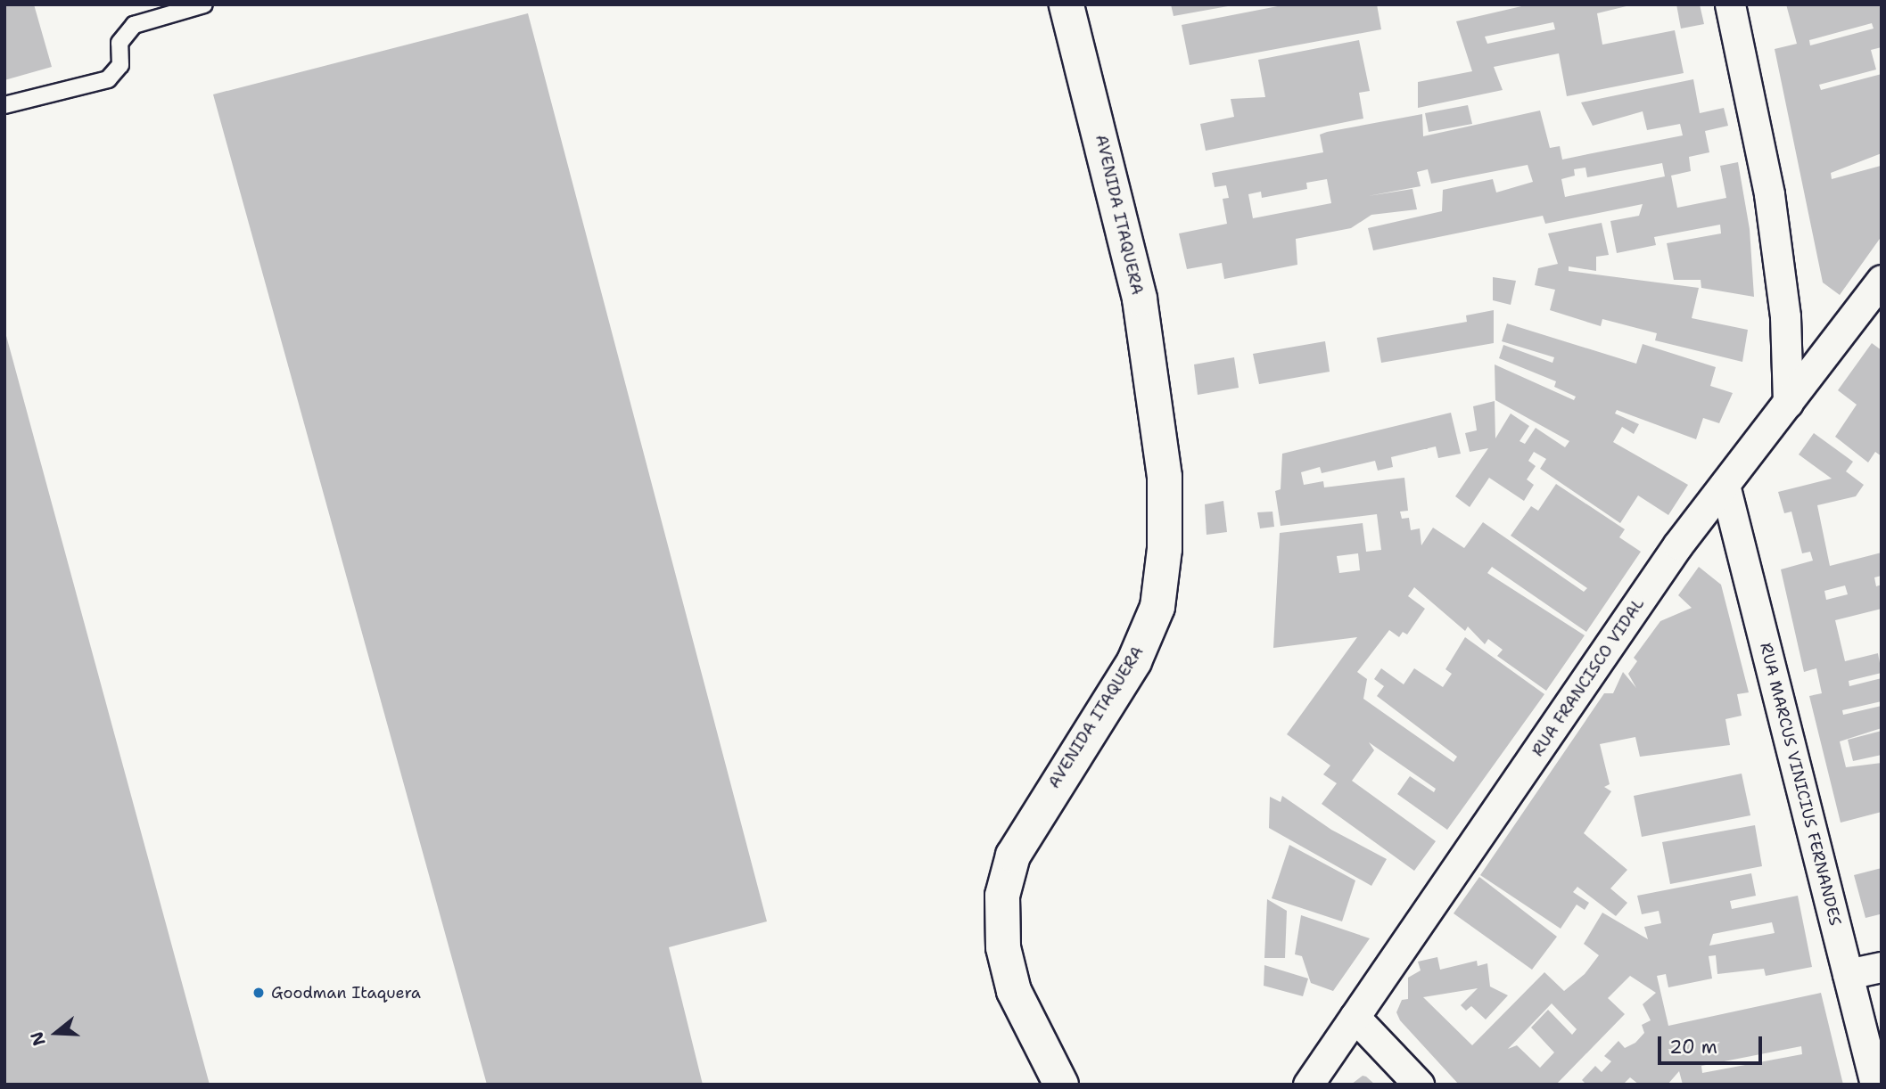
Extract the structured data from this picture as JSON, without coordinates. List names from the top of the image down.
{
  "streets": {
    "street": ["AVENIDA ITAQUERA", "RUA FRANCISCO VIDAL", "RUA MARCUS VINICIUS FERNANDES"]
  },
  "crossings": [
    ["RUA FRANCISCO VIDAL", "RUA MARCUS VINICIUS FERNANDES"]
  ],
  "places": ["Goodman Itaquera"],
  "scale_bar": "20 m",
  "north": "left"
}
